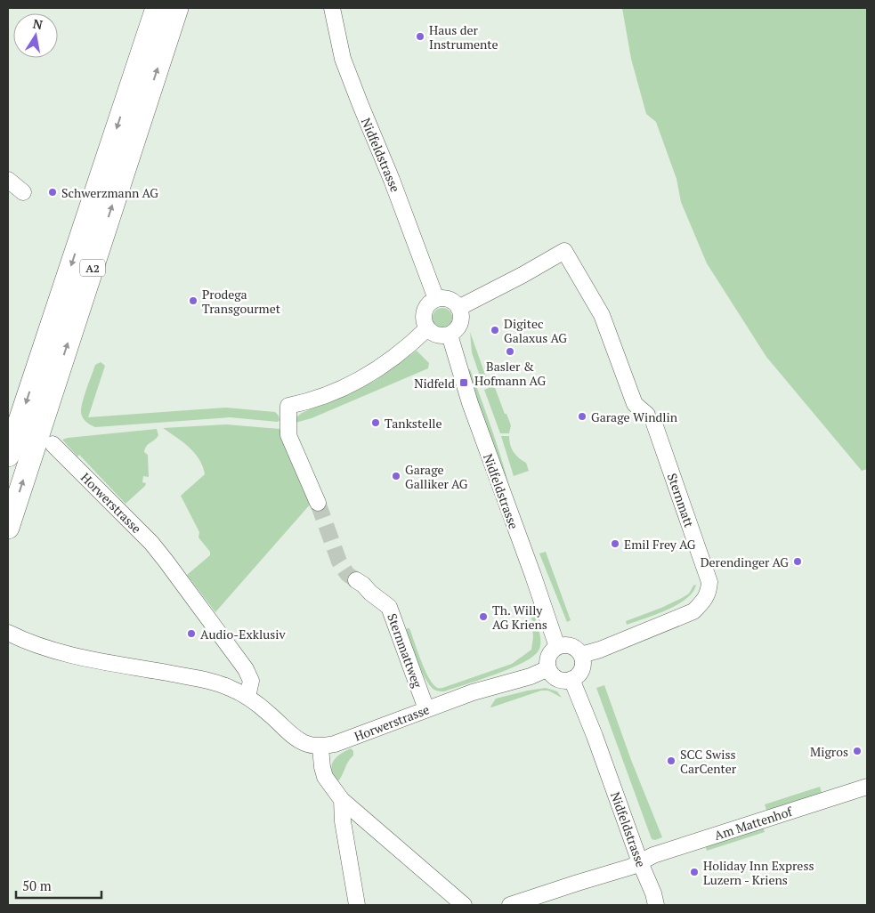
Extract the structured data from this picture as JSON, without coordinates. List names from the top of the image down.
{
  "streets": {
    "highway": ["A2"],
    "street": [
      "Nidfeldstrasse",
      "Sternmatt",
      "Horwerstrasse",
      "Sternmattweg",
      "Am Mattenhof"
    ]
  },
  "crossings": [
    ["Nidfeldstrasse", "Sternmatt"],
    ["Nidfeldstrasse", "Horwerstrasse"],
    ["Nidfeldstrasse", "Am Mattenhof"],
    ["Sternmatt", "Horwerstrasse"],
    ["Horwerstrasse", "Sternmattweg"]
  ],
  "places": {
    "other": [
      "Haus der Instrumente",
      "Schwerzmann AG",
      "Prodega Transgourmet",
      "Digitec Galaxus AG",
      "Basler & Hofmann AG",
      "Garage Windlin",
      "Tankstelle",
      "Garage Galliker AG",
      "Emil Frey AG",
      "Derendinger AG",
      "Th. Willy AG Kriens",
      "Audio-Exklusiv",
      "Migros",
      "SCC Swiss CarCenter",
      "Holiday Inn Express Luzern - Kriens"
    ],
    "transit": ["Nidfeld"]
  },
  "scale_bar": "50 m",
  "north": "top"
}
